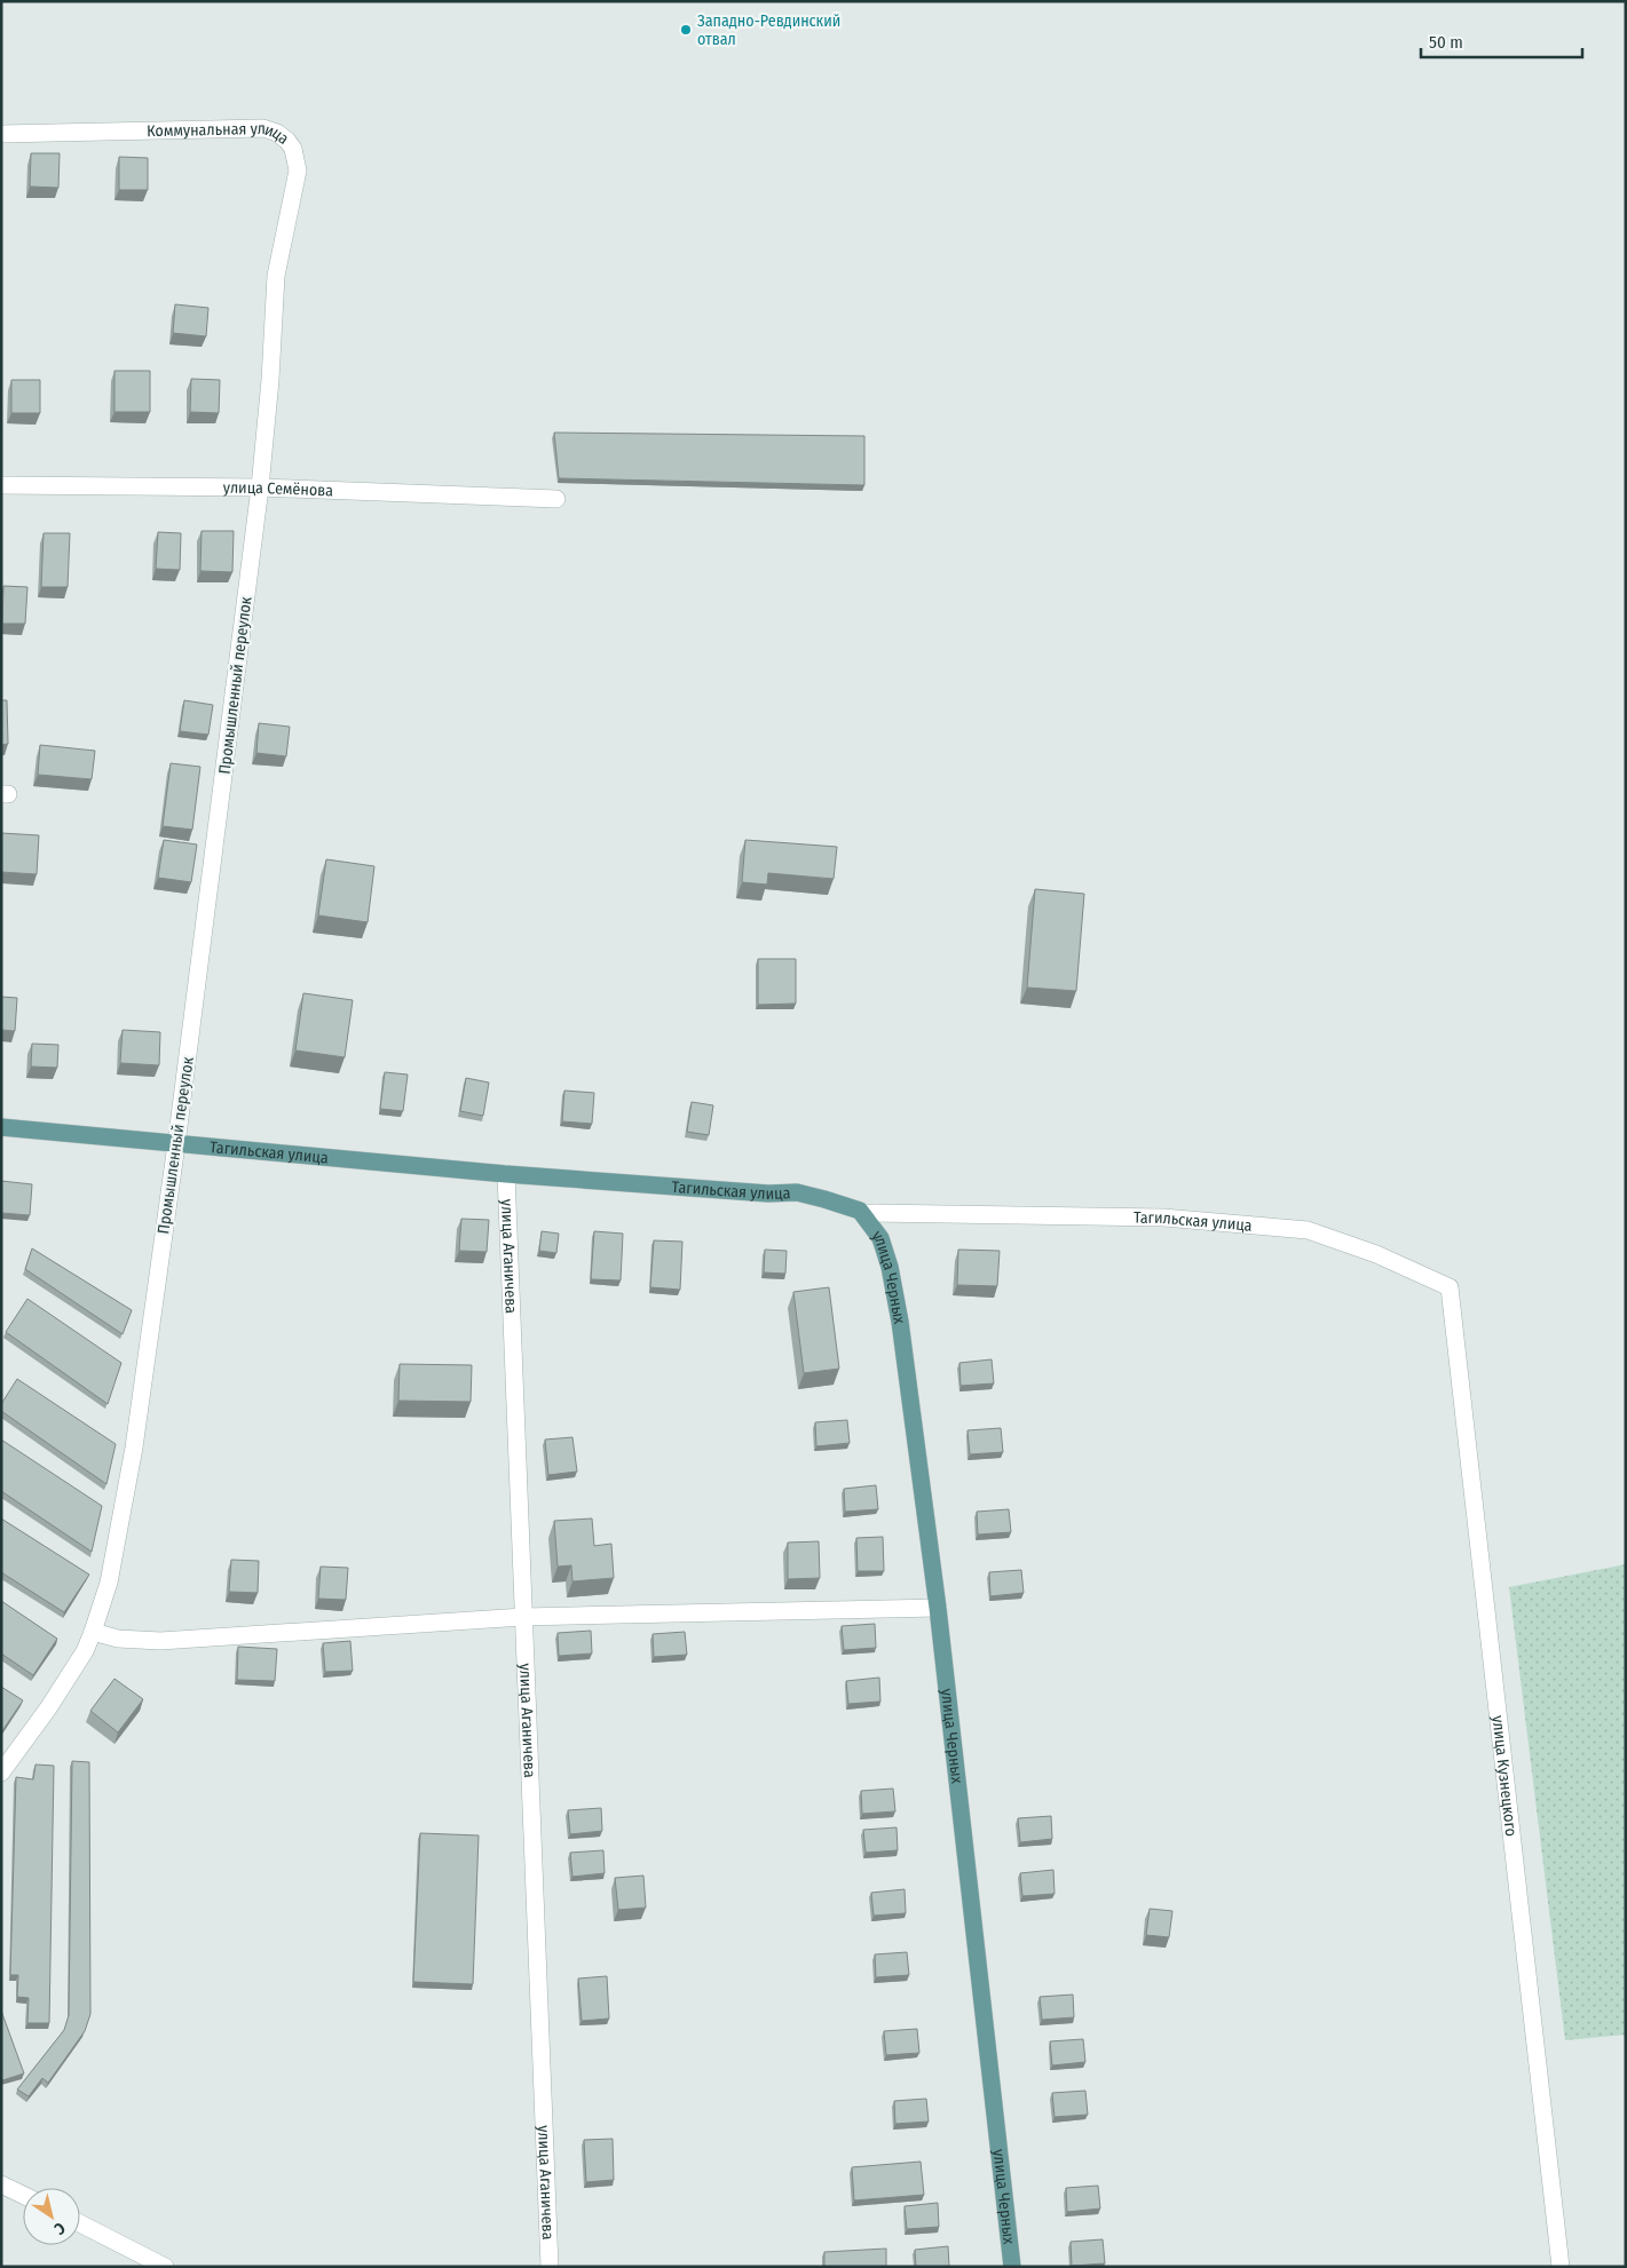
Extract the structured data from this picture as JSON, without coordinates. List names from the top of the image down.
{
  "streets": {
    "main road": ["Тагильская улица", "улица Черных"],
    "street": [
      "Коммунальная улица",
      "улица Семёнова",
      "Промышленный переулок",
      "улица Аганичева",
      "улица Кузнецкого"
    ]
  },
  "crossings": [
    ["Коммунальная улица", "улица Семёнова"],
    ["Коммунальная улица", "Промышленный переулок"],
    ["улица Семёнова", "Промышленный переулок"],
    ["Промышленный переулок", "Тагильская улица"],
    ["Тагильская улица", "улица Аганичева"],
    ["Тагильская улица", "улица Черных"],
    ["Тагильская улица", "улица Кузнецкого"]
  ],
  "places": ["Западно-Ревдинский отвал"],
  "scale_bar": "50 m",
  "north": "bottom right"
}
